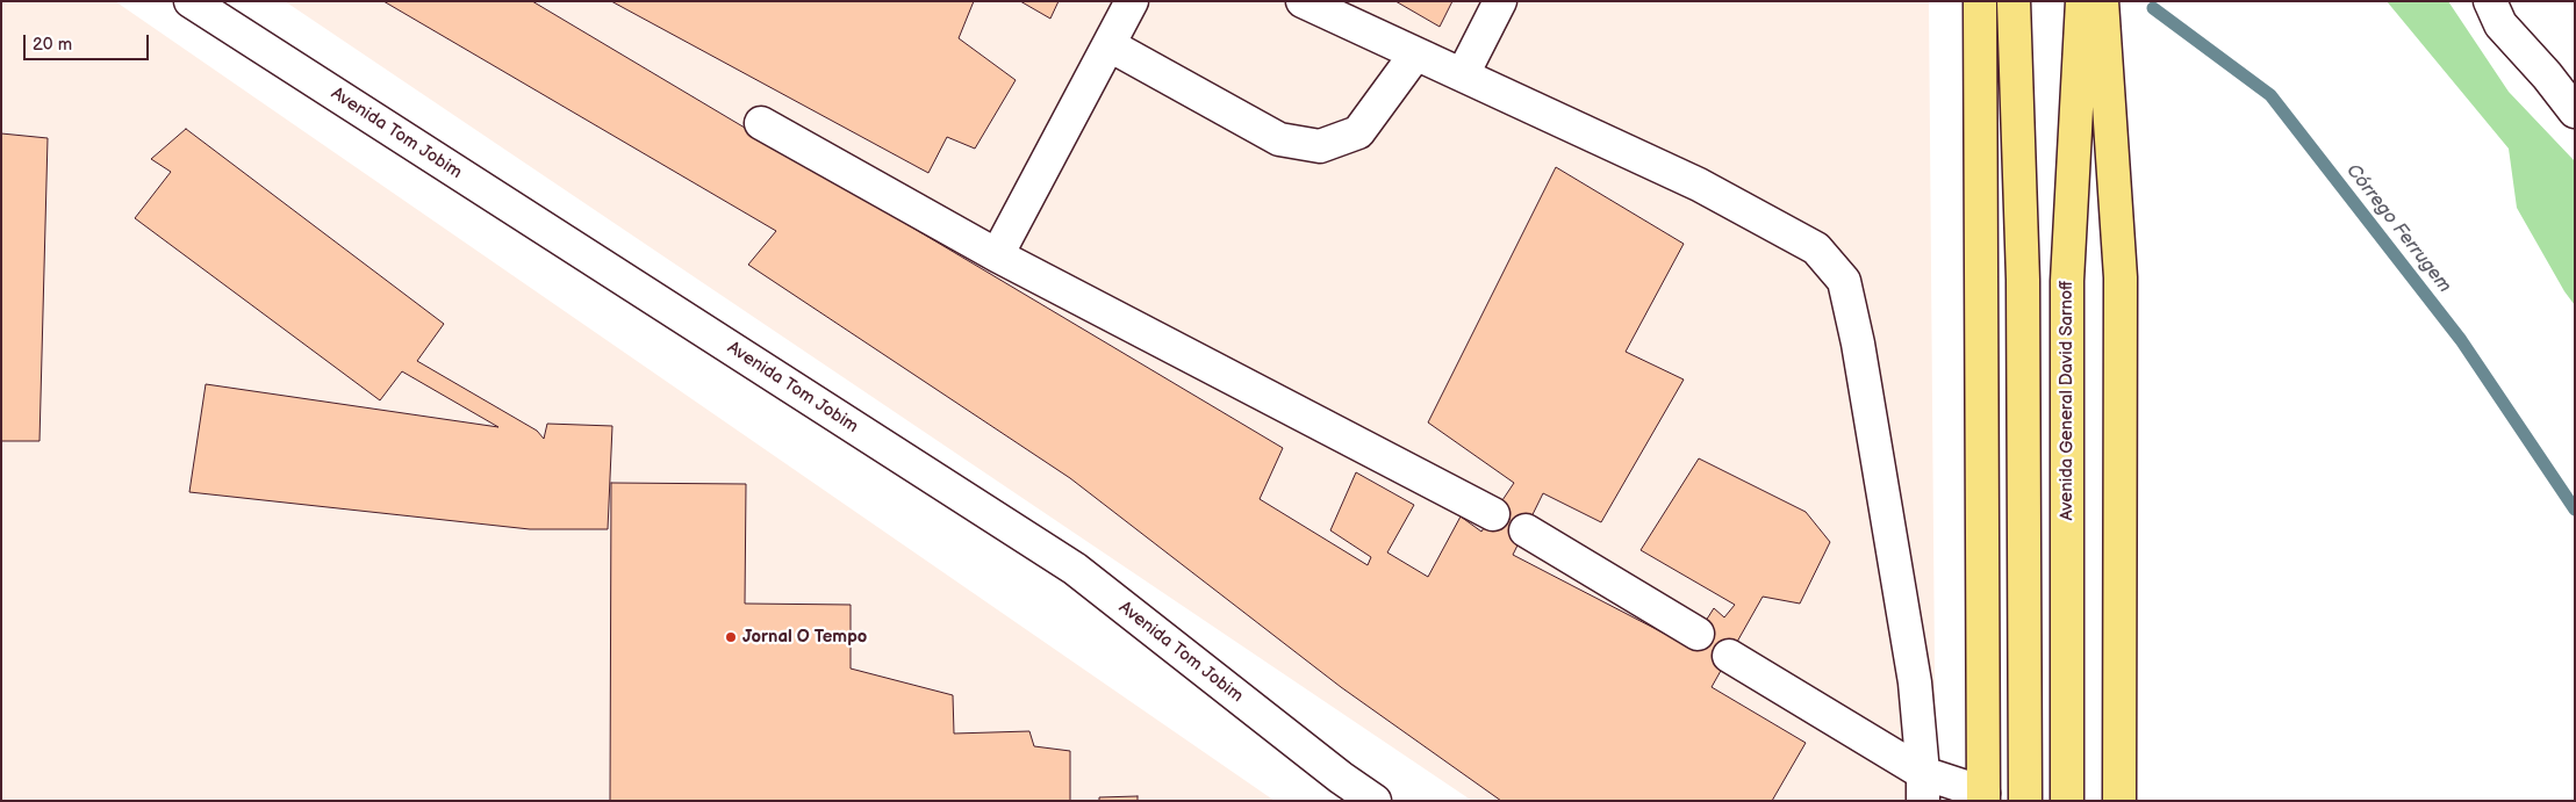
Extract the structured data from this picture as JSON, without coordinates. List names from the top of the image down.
{
  "streets": {
    "main road": ["Avenida General David Sarnoff"],
    "street": ["Avenida Tom Jobim"]
  },
  "water": ["Córrego Ferrugem"],
  "places": ["Jornal O Tempo"],
  "scale_bar": "20 m"
}
